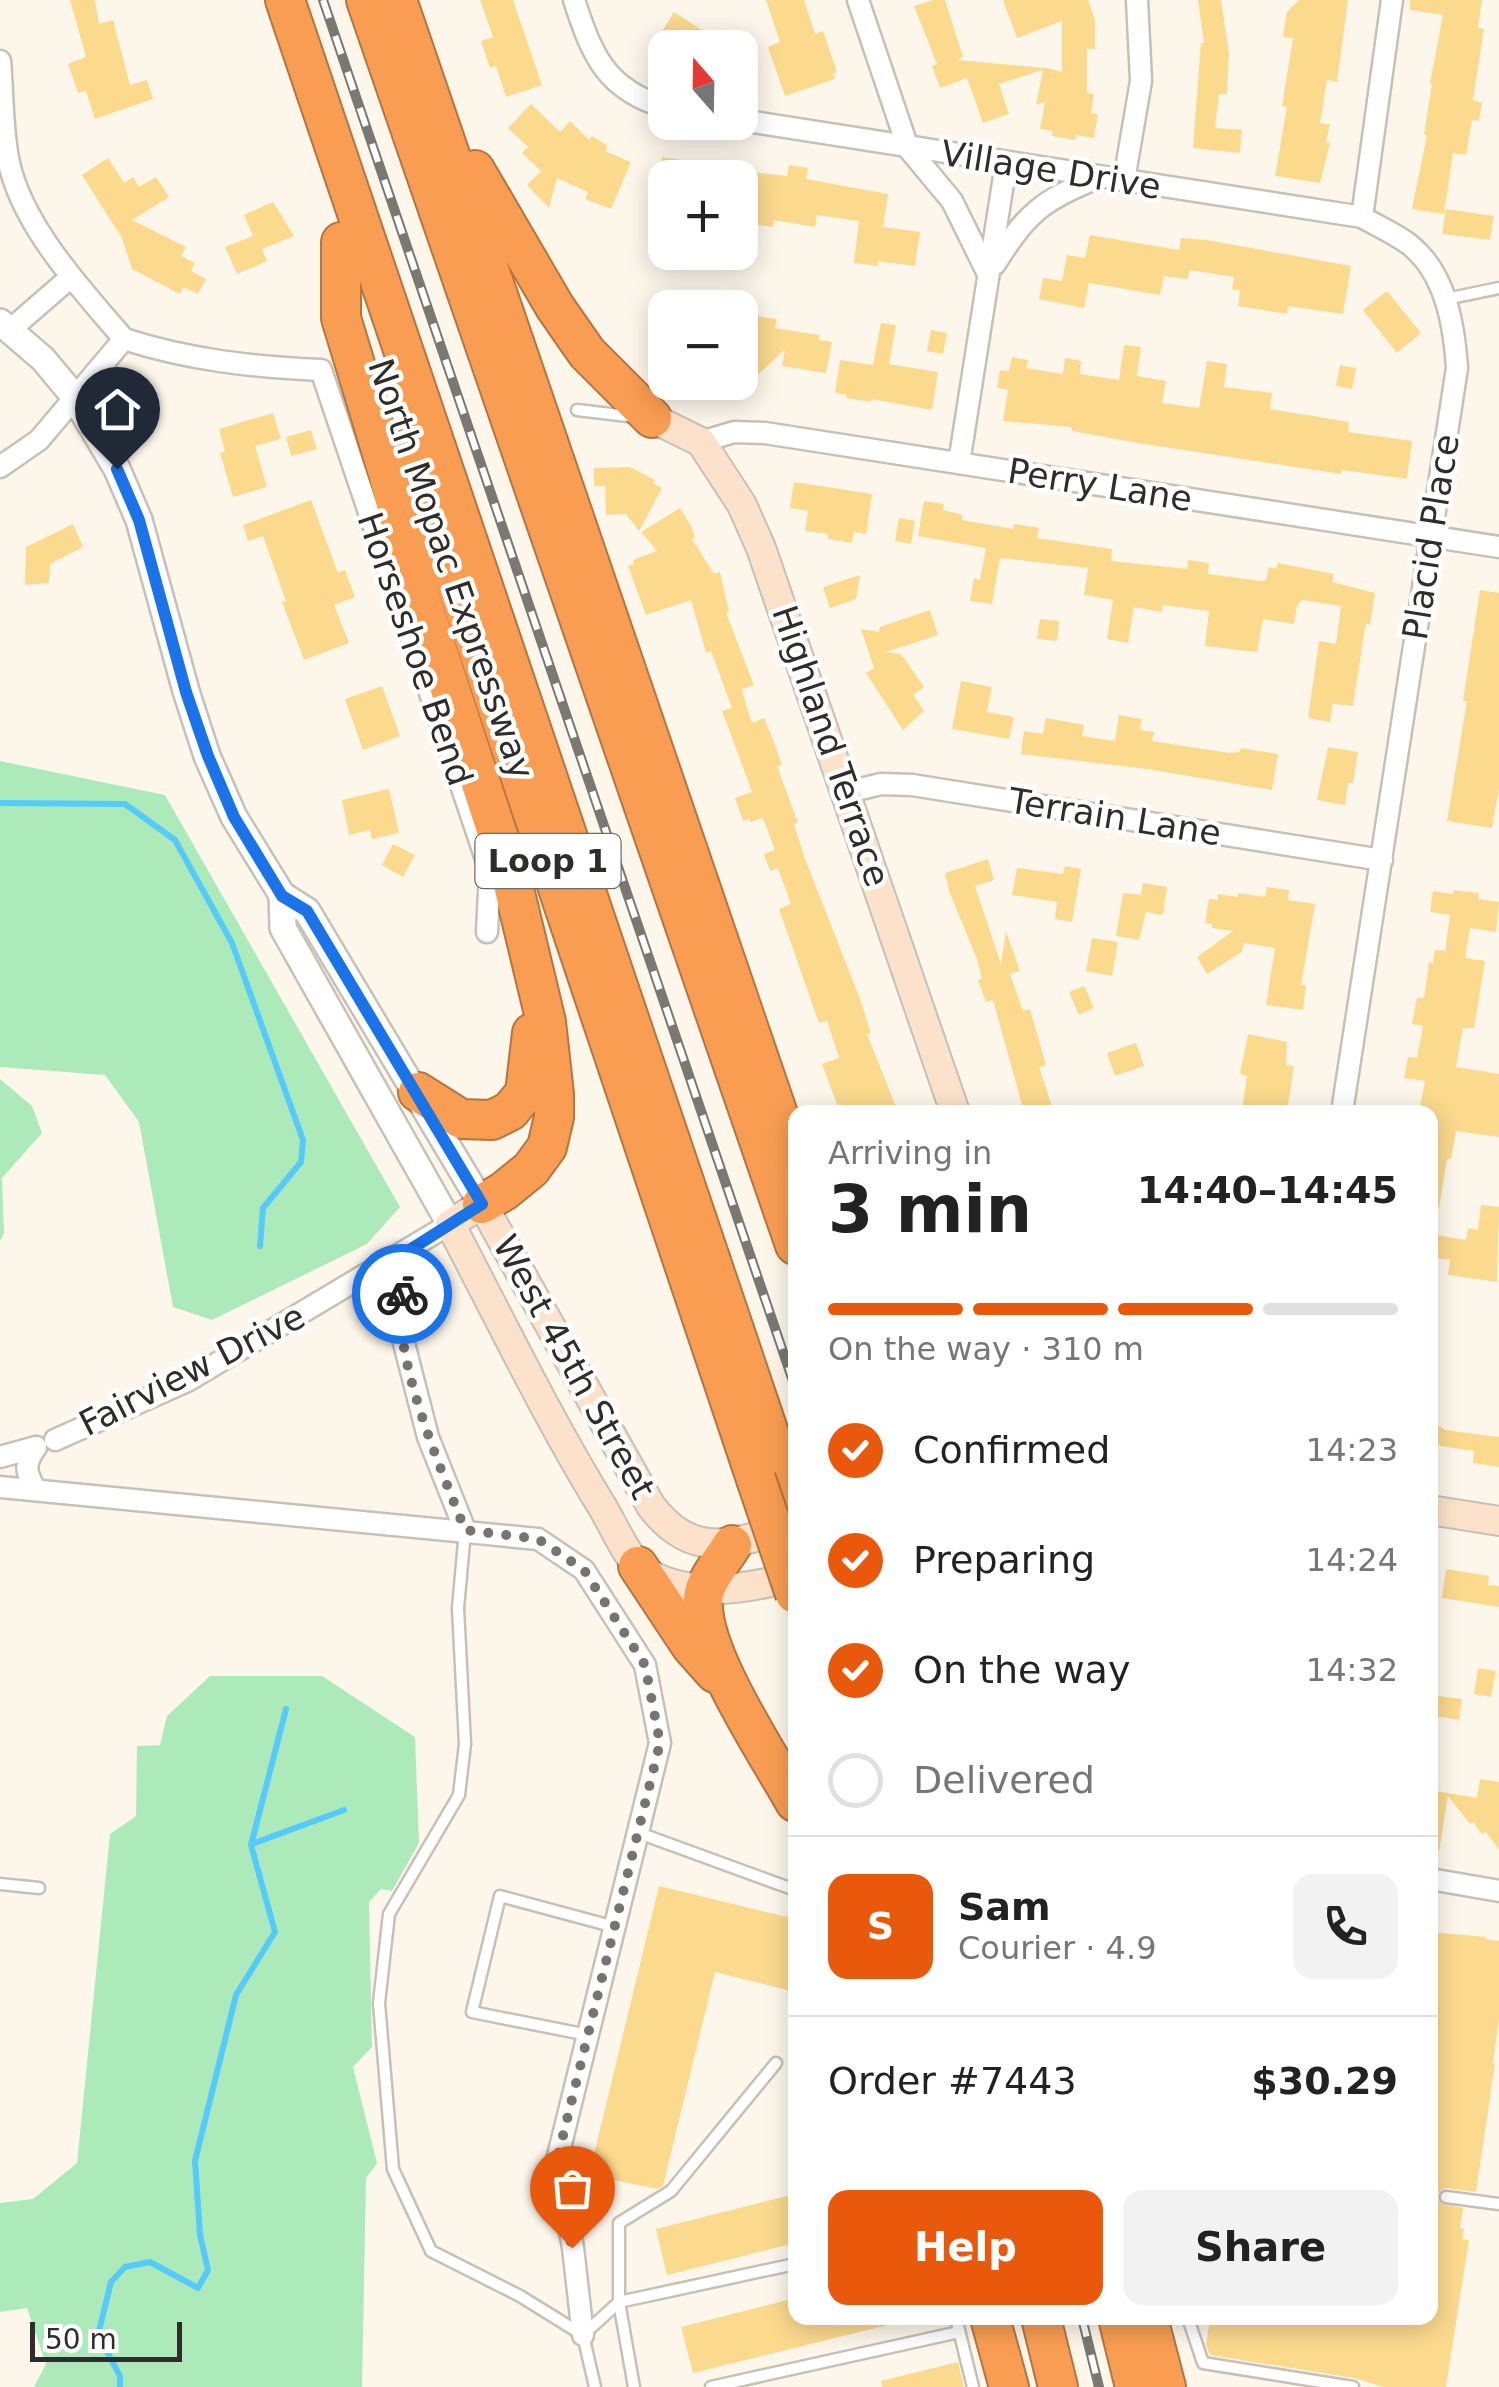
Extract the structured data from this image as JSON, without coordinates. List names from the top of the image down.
{
  "streets": {
    "highway": ["North Mopac Expressway", "Loop 1"],
    "main road": ["Highland Terrace", "West 45th Street", "Fairview Drive"],
    "street": [
      "Village Drive",
      "Perry Lane",
      "Placid Place",
      "Horseshoe Bend",
      "Terrain Lane"
    ]
  },
  "crossings": [
    ["Village Drive", "Placid Place"],
    ["Perry Lane", "Placid Place"],
    ["Perry Lane", "Highland Terrace"],
    ["Placid Place", "Terrain Lane"],
    ["Highland Terrace", "Terrain Lane"],
    ["West 45th Street", "Fairview Drive"]
  ],
  "scale_bar": "50 m",
  "north": "top",
  "page": {
    "map_buttons": ["+", "−"],
    "heading": ["3 min", "Arriving in", "14:40–14:45"],
    "panel": [
      "Sam",
      "Courier · 4.9",
      "Order #7443",
      "$30.29"
    ],
    "bar": "On the way · 310 m",
    "list": [
      ["Confirmed", "14:23"],
      ["Preparing", "14:24"],
      ["On the way", "14:32"],
      "Delivered"
    ],
    "round": "S",
    "buttons": ["Help", "Share"],
    "scale": "50 m"
  }
}
